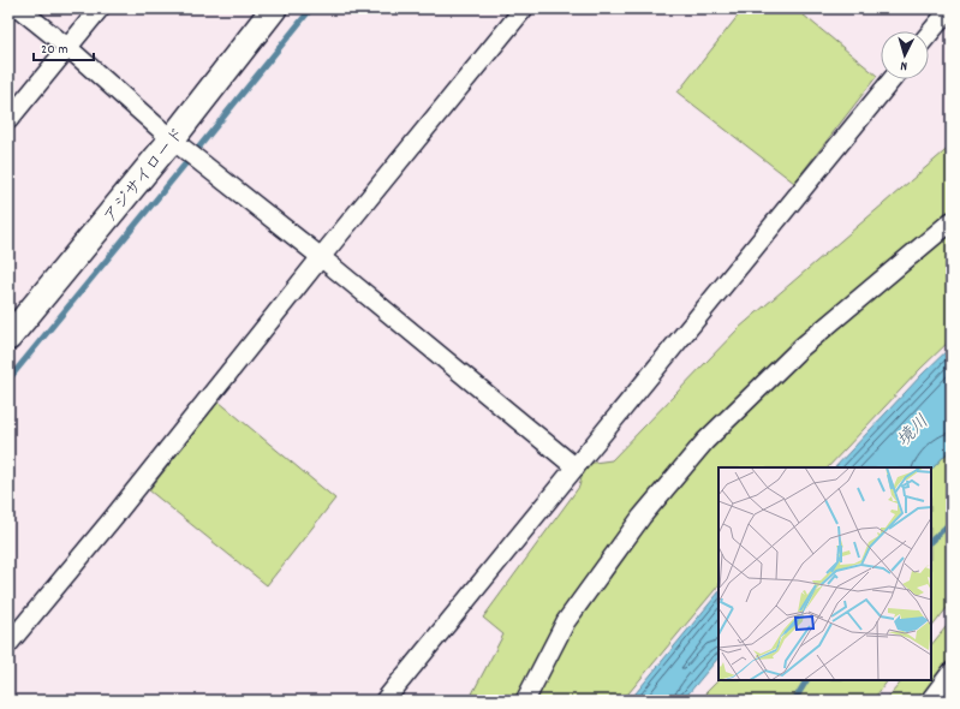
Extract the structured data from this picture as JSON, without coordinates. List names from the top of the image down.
{
  "streets": {
    "street": ["アジサイロード"]
  },
  "water": ["境川"],
  "scale_bar": "20 m",
  "north": "bottom"
}
